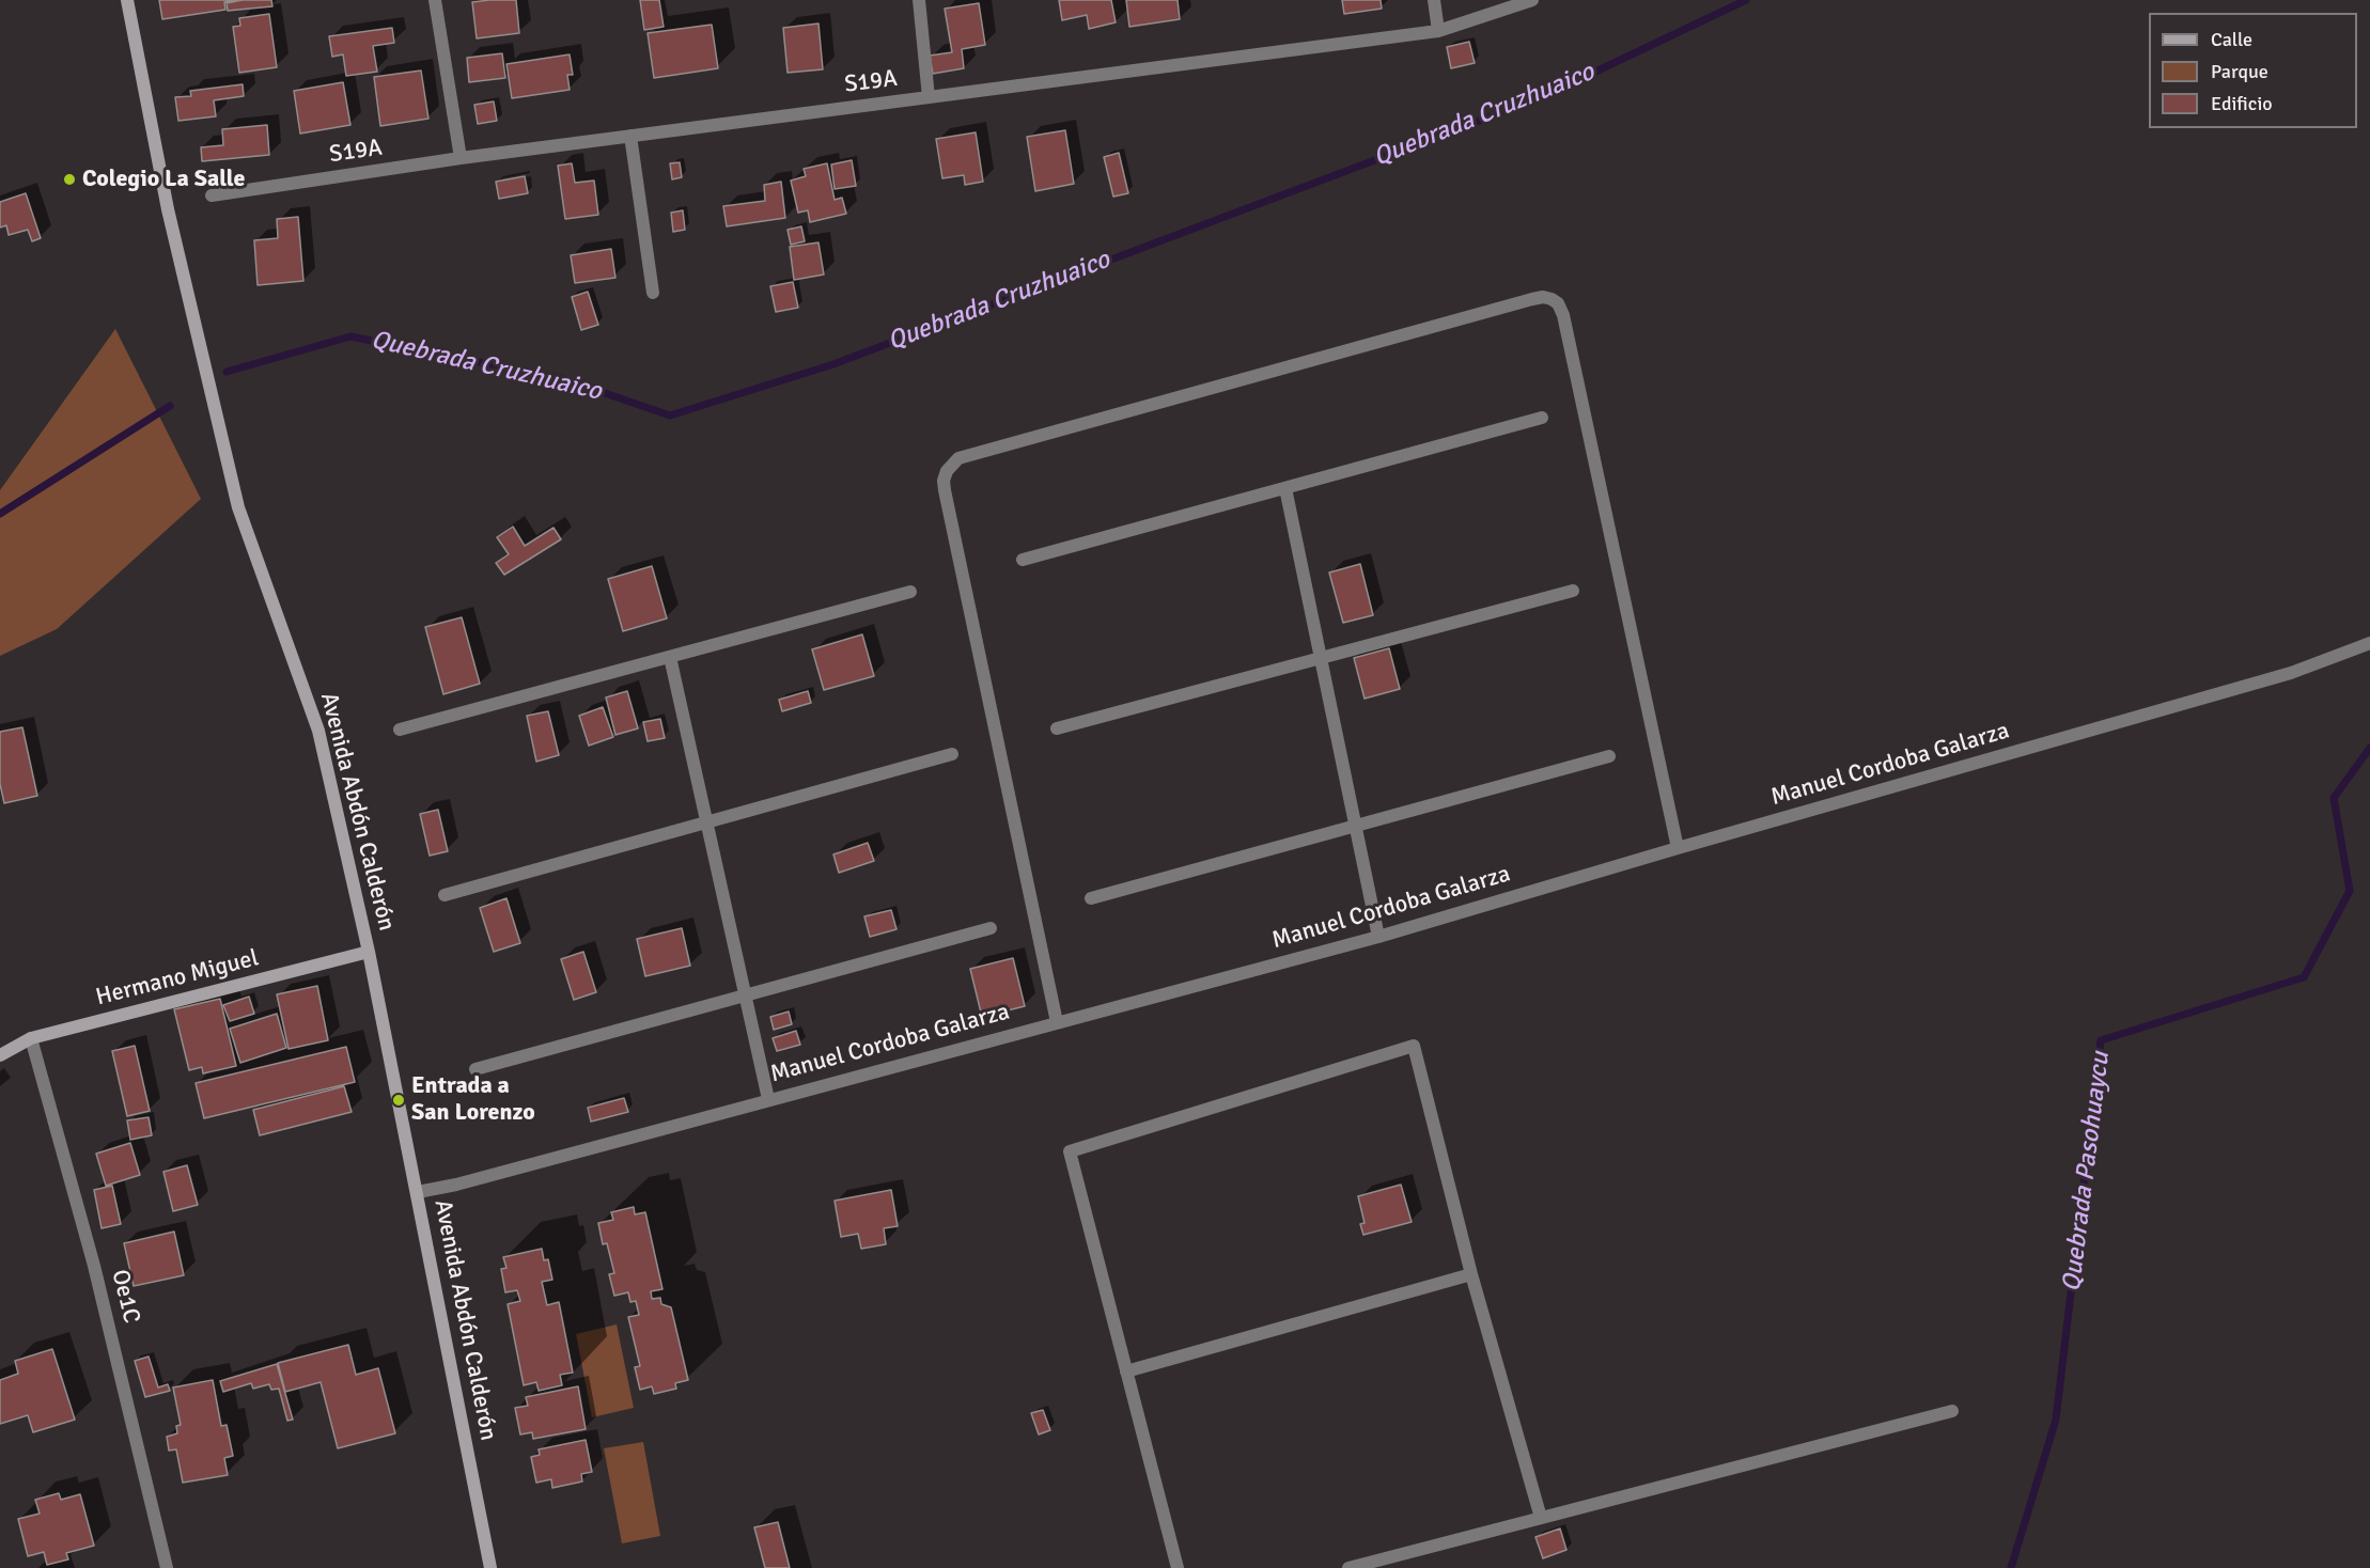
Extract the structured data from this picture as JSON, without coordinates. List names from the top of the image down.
{
  "streets": {
    "street": [
      "S19A",
      "Manuel Cordoba Galarza",
      "Avenida Abdón Calderón",
      "Hermano Miguel",
      "Oe1C"
    ]
  },
  "crossings": [
    ["Manuel Cordoba Galarza", "Avenida Abdón Calderón"],
    ["Avenida Abdón Calderón", "Hermano Miguel"],
    ["Hermano Miguel", "Oe1C"]
  ],
  "water": ["Quebrada Cruzhuaico", "Quebrada Pasohuaycu"],
  "places": ["Colegio La Salle", "Entrada a San Lorenzo"],
  "legend": ["Calle", "Parque", "Edificio"]
}
